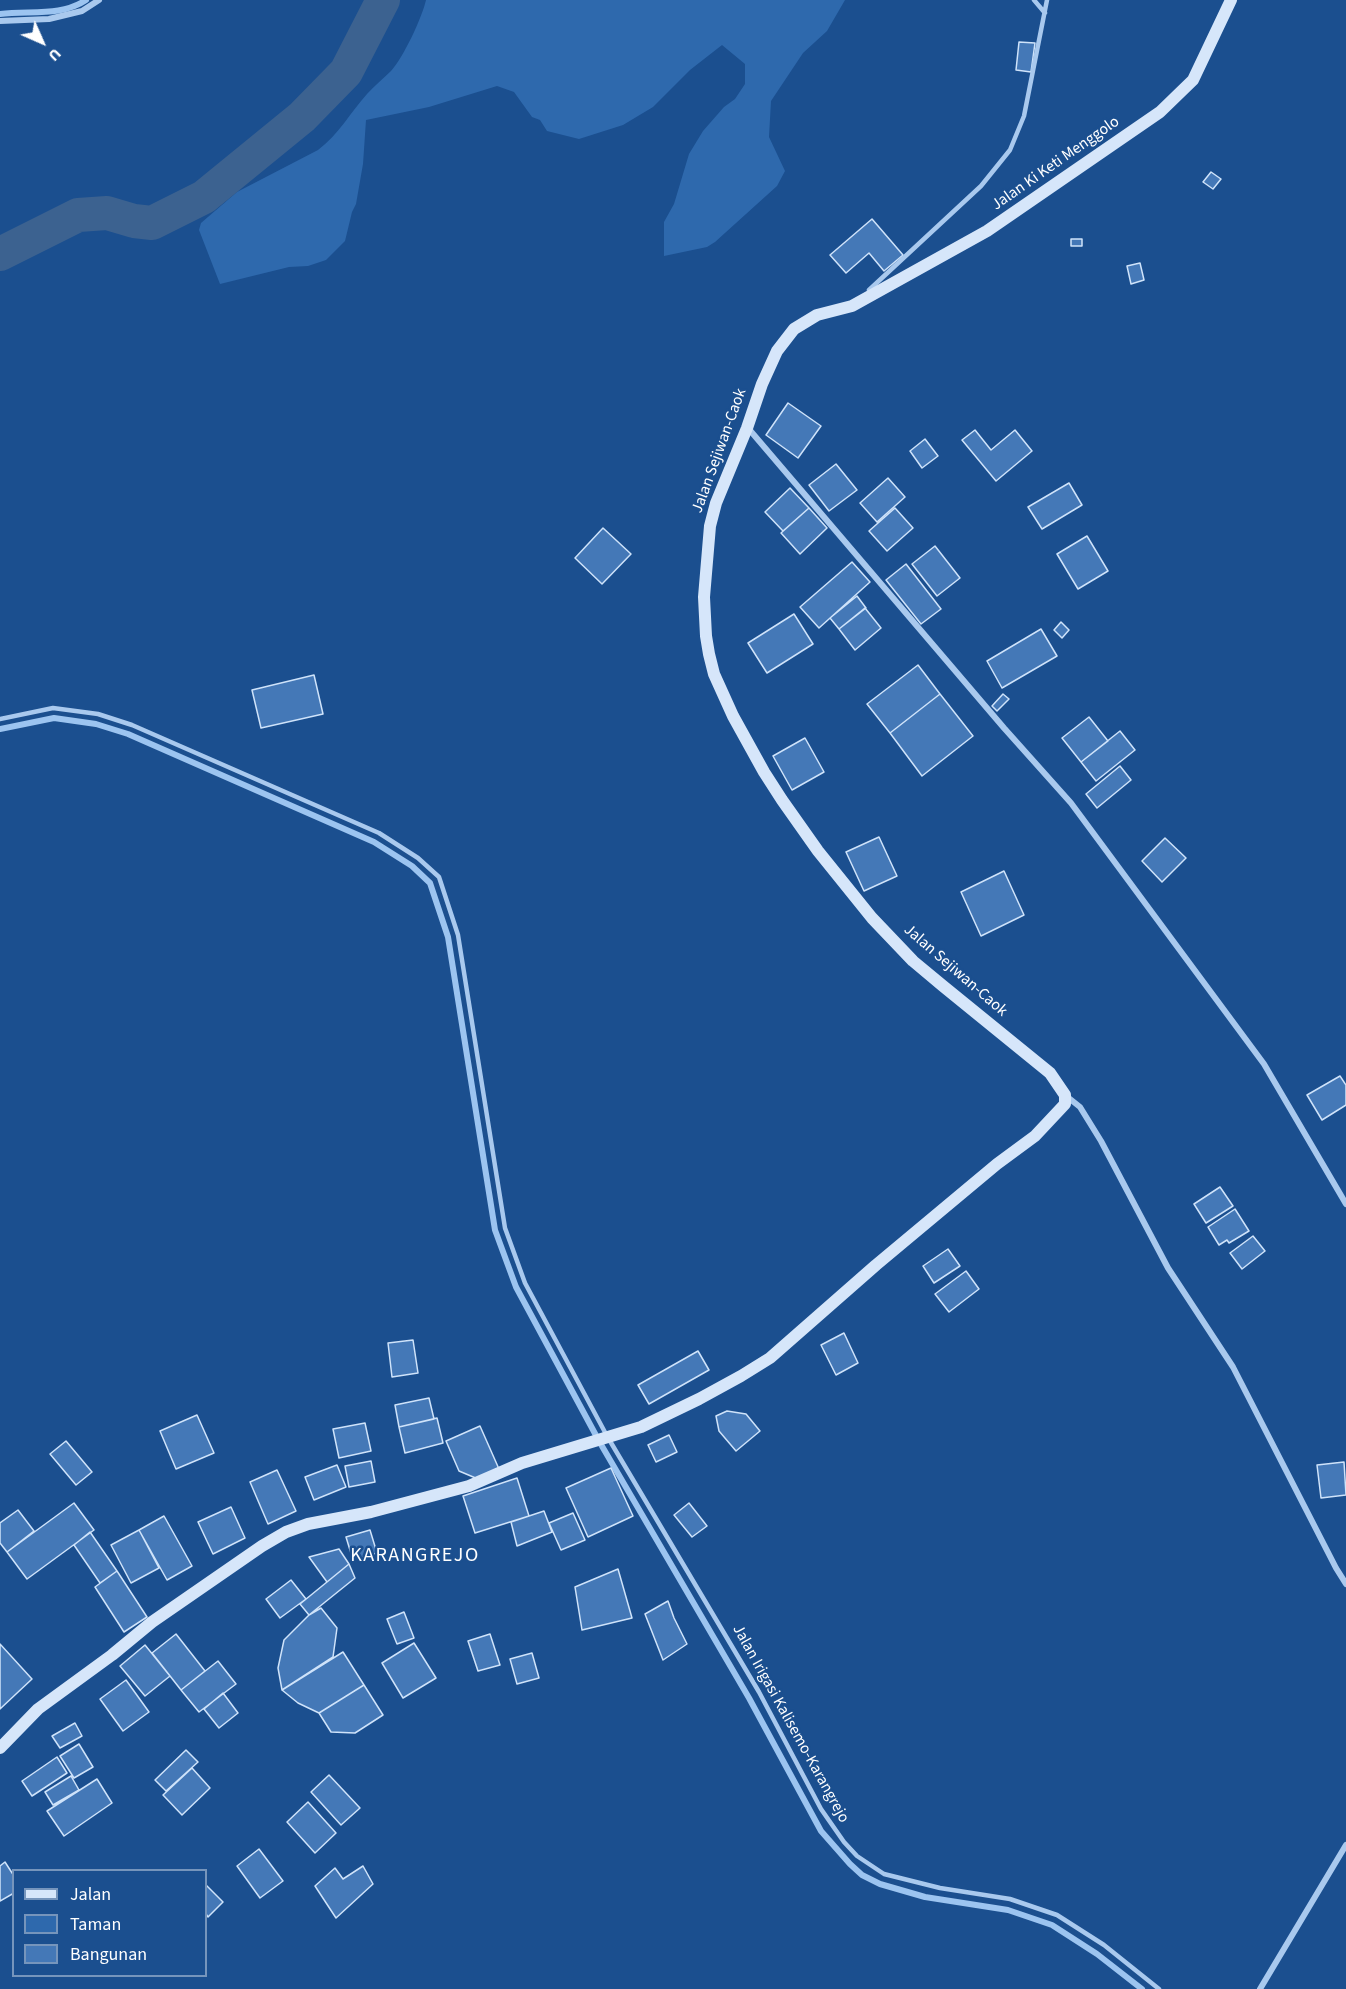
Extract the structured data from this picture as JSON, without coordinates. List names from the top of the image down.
{
  "streets": {
    "street": ["Jalan Ki Keti Menggolo", "Jalan Sejiwan-Caok"],
    "lane": ["Jalan Irigasi Kalisemo-Karangrejo"]
  },
  "crossings": [
    ["Jalan Ki Keti Menggolo", "Jalan Sejiwan-Caok"]
  ],
  "districts": ["KARANGREJO"],
  "legend": ["Jalan", "Taman", "Bangunan"],
  "north": "bottom right"
}
